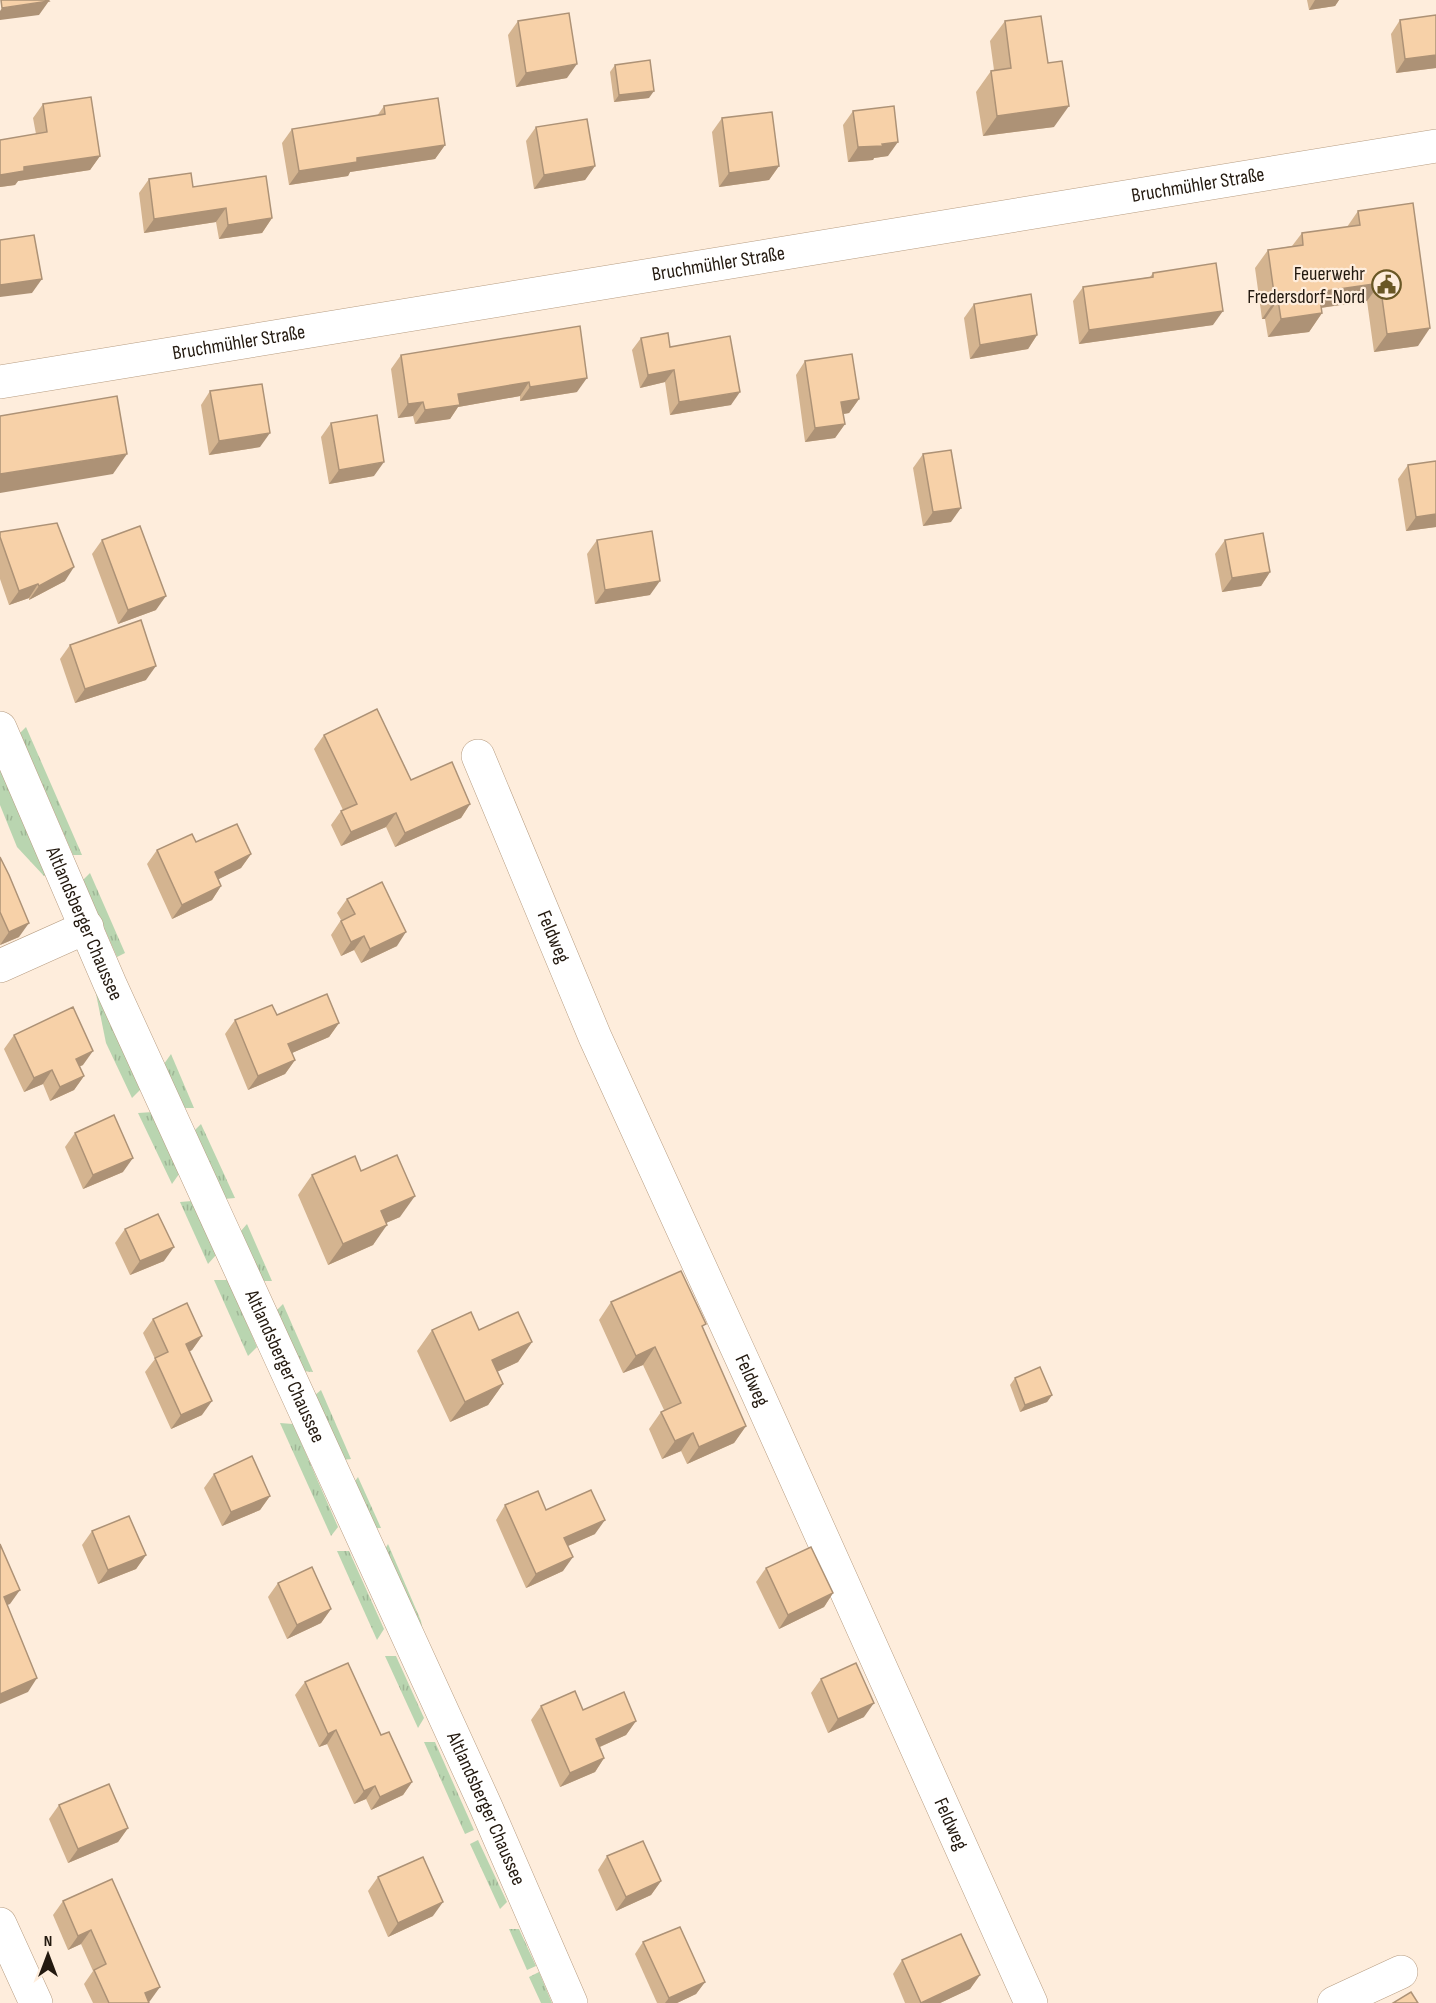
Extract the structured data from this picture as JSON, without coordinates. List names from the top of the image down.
{
  "streets": {
    "street": ["Bruchmühler Straße", "Altlandsberger Chaussee", "Feldweg"]
  },
  "places": {
    "public building": ["Feuerwehr Fredersdorf-Nord"]
  },
  "north": "top"
}
